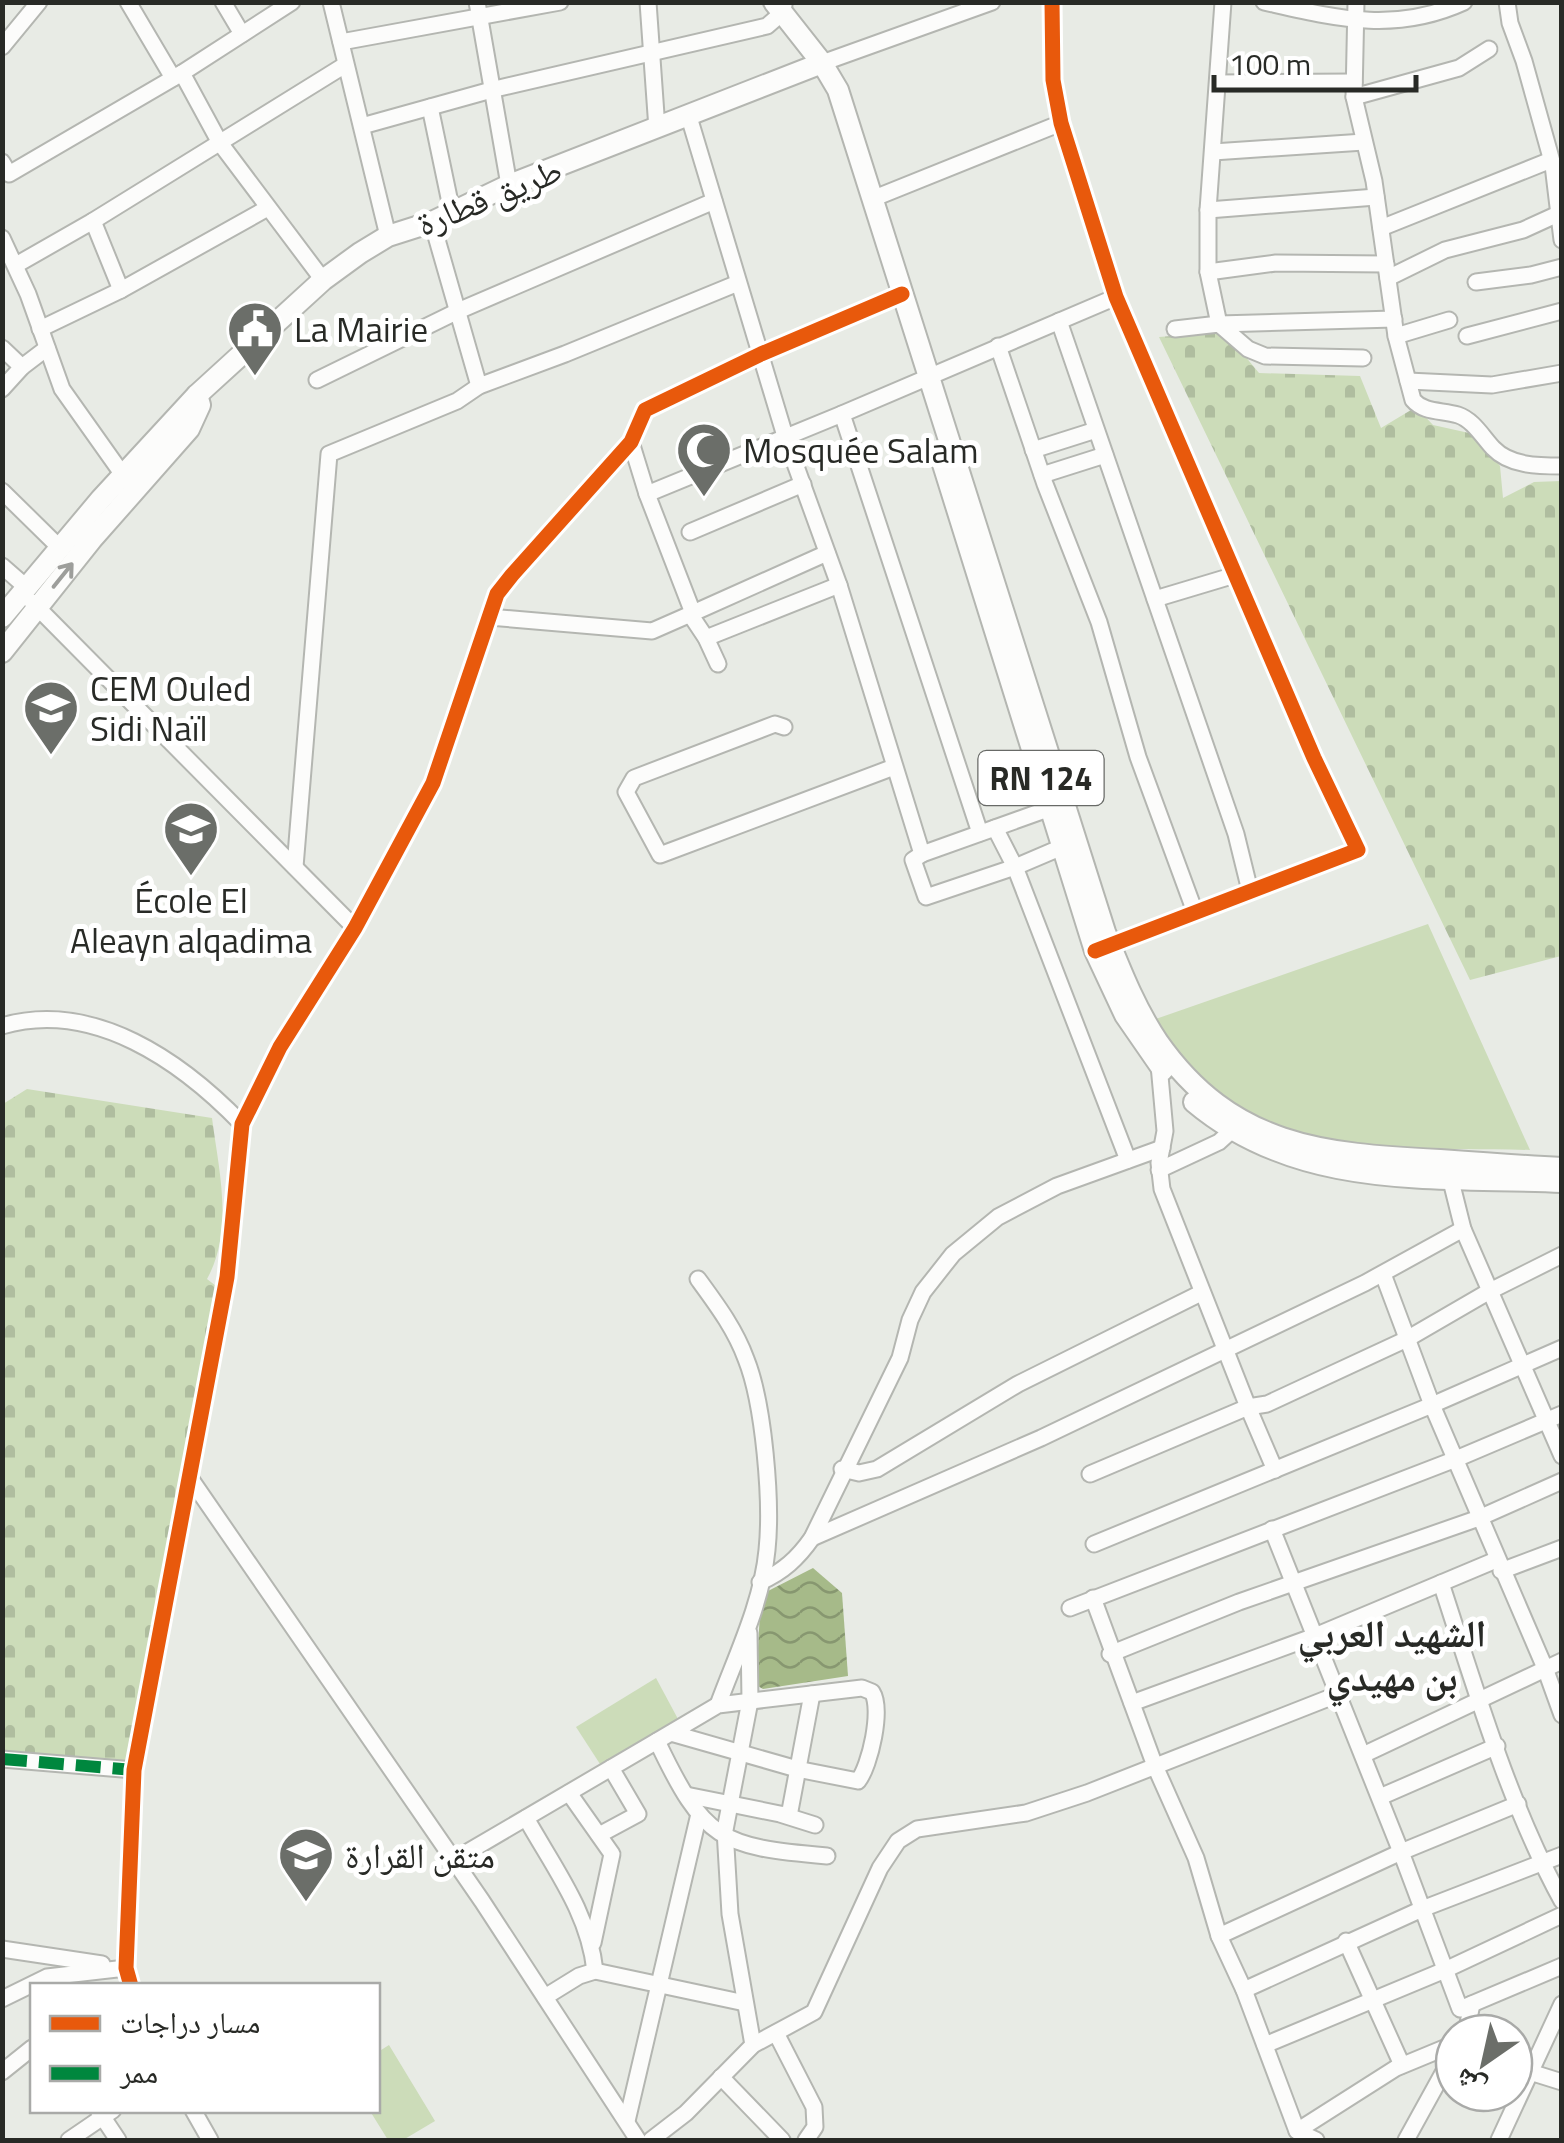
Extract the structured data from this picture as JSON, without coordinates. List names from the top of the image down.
{
  "streets": {
    "main road": ["طريق قطارة", "RN 124"]
  },
  "crossings": [
    ["طريق قطارة", "RN 124"]
  ],
  "districts": ["الشهيد العربي بن مهيدي"],
  "places": {
    "public building": ["La Mairie"],
    "mosque": ["Mosquée Salam"],
    "school or university": ["CEM Ouled Sidi Naïl", "École El Aleayn alqadima", "متقن القرارة"]
  },
  "legend": ["مسار دراجات", "ممر"],
  "scale_bar": "100 m",
  "north": "bottom left"
}
